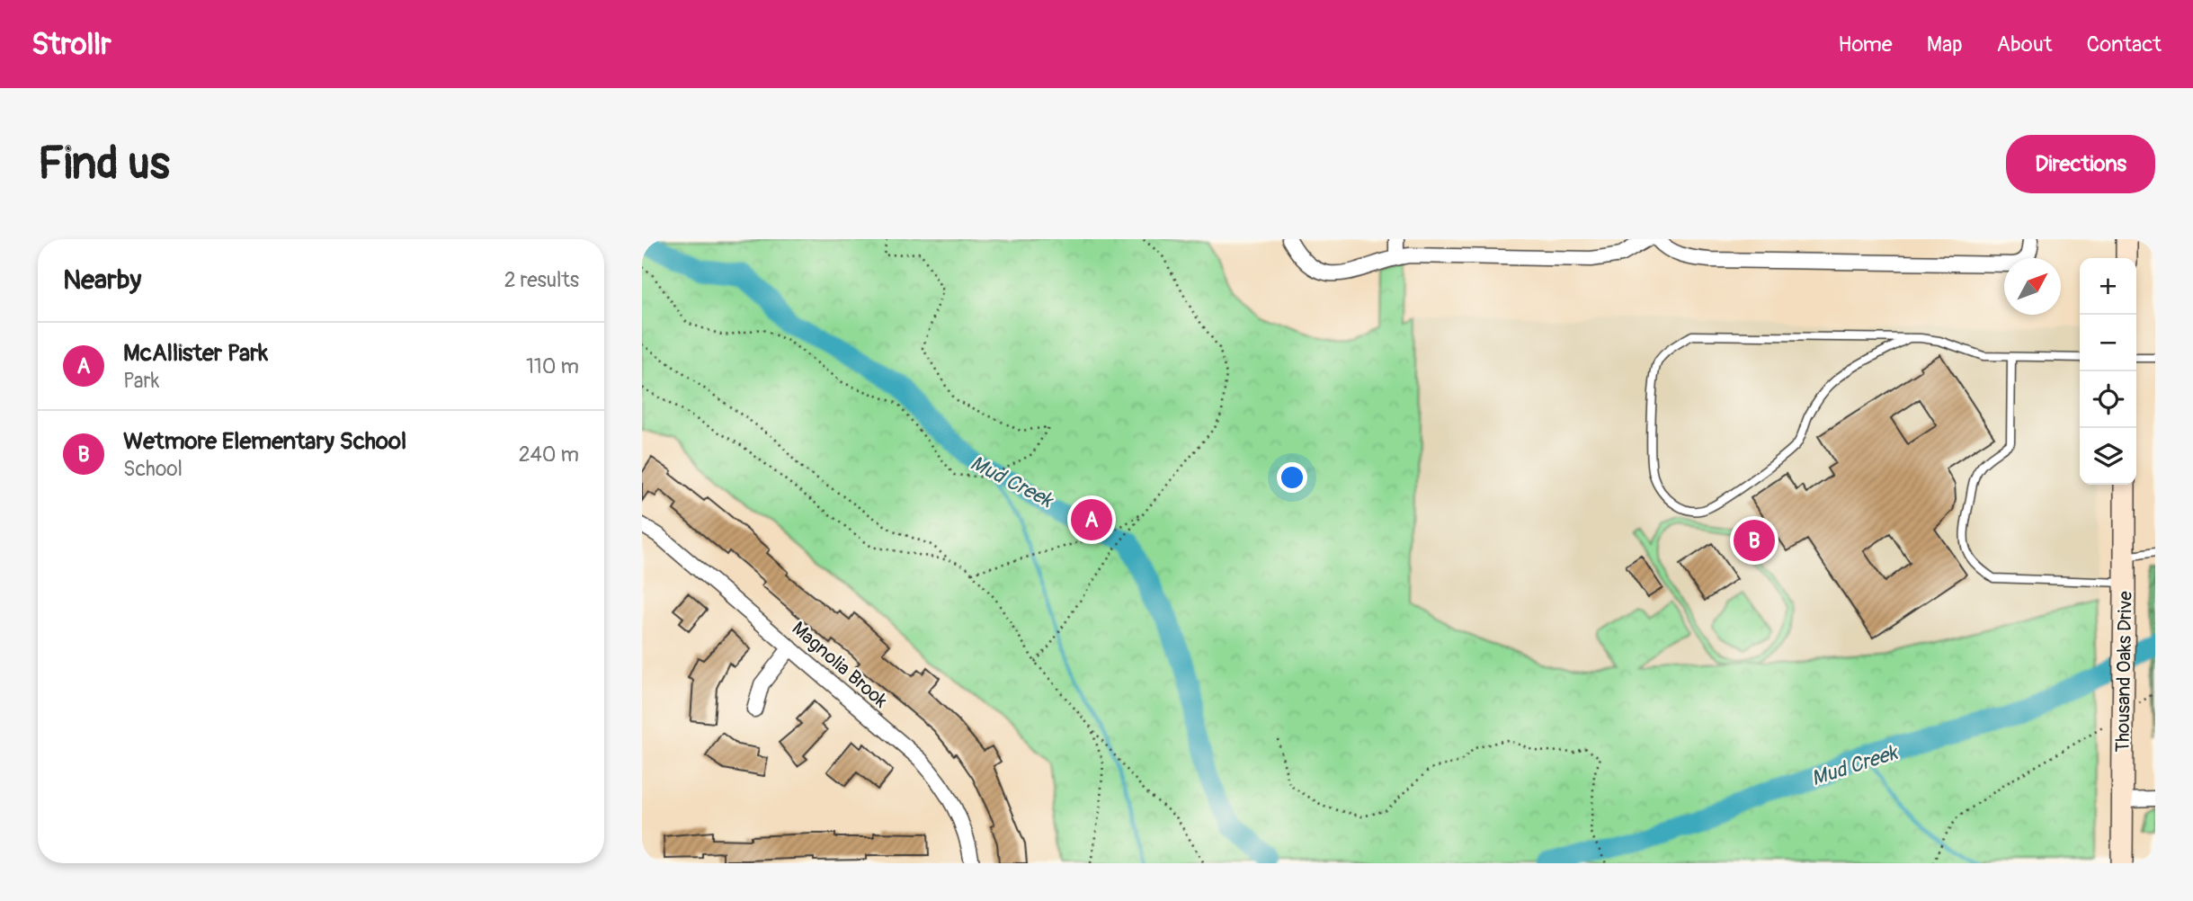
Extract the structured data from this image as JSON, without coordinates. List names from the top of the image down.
{
  "streets": {
    "main road": ["Thousand Oaks Drive"],
    "street": ["Magnolia Brook"]
  },
  "water": ["Mud Creek"],
  "north": "top right",
  "page": {
    "header": "Strollr",
    "nav": [
      "Home",
      "Map",
      "About",
      "Contact"
    ],
    "buttons": "Directions",
    "title": "Find us",
    "heading": ["Nearby", "2 results"],
    "map_buttons": ["+", "−"],
    "list": [
      {
        "mark": "A",
        "name": "McAllister Park",
        "note": "Park",
        "value": "110 m"
      },
      {
        "mark": "B",
        "name": "Wetmore Elementary School",
        "note": "School",
        "value": "240 m"
      }
    ],
    "pins": ["A", "B"]
  }
}
